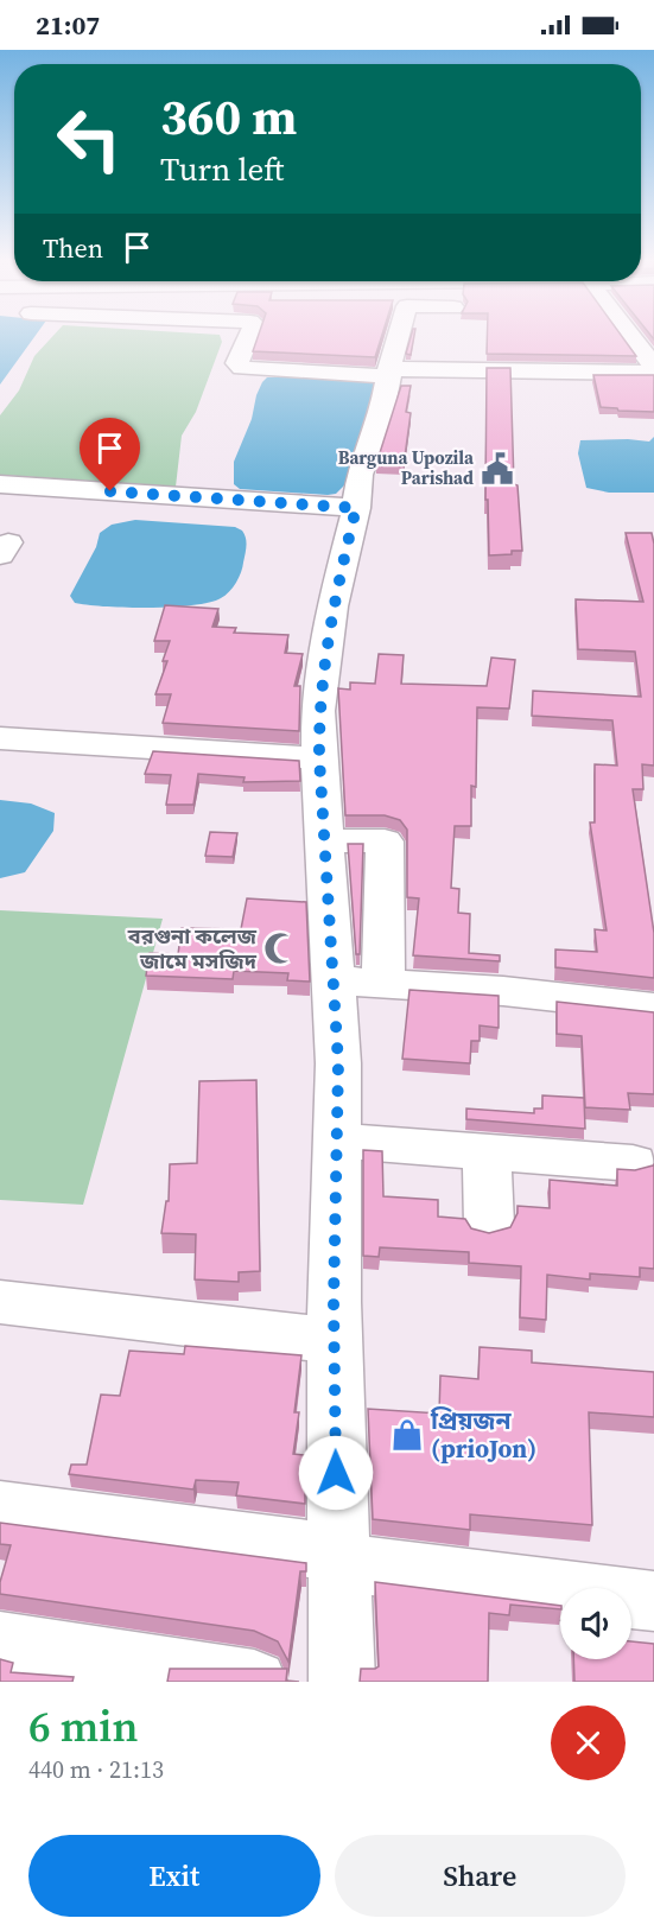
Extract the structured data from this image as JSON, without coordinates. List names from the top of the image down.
{
  "places": {
    "public building": ["Barguna Upozila Parishad"],
    "mosque": ["বরগুনা কলেজ জামে মসজিদ"],
    "shop": ["প্রিয়জন (prioJon)"]
  },
  "page": {
    "status": "21:07",
    "turn": ["360 m", "Turn left"],
    "then": "Then",
    "heading": ["6 min", "440 m · 21:13"],
    "buttons": ["Exit", "Share"]
  }
}
